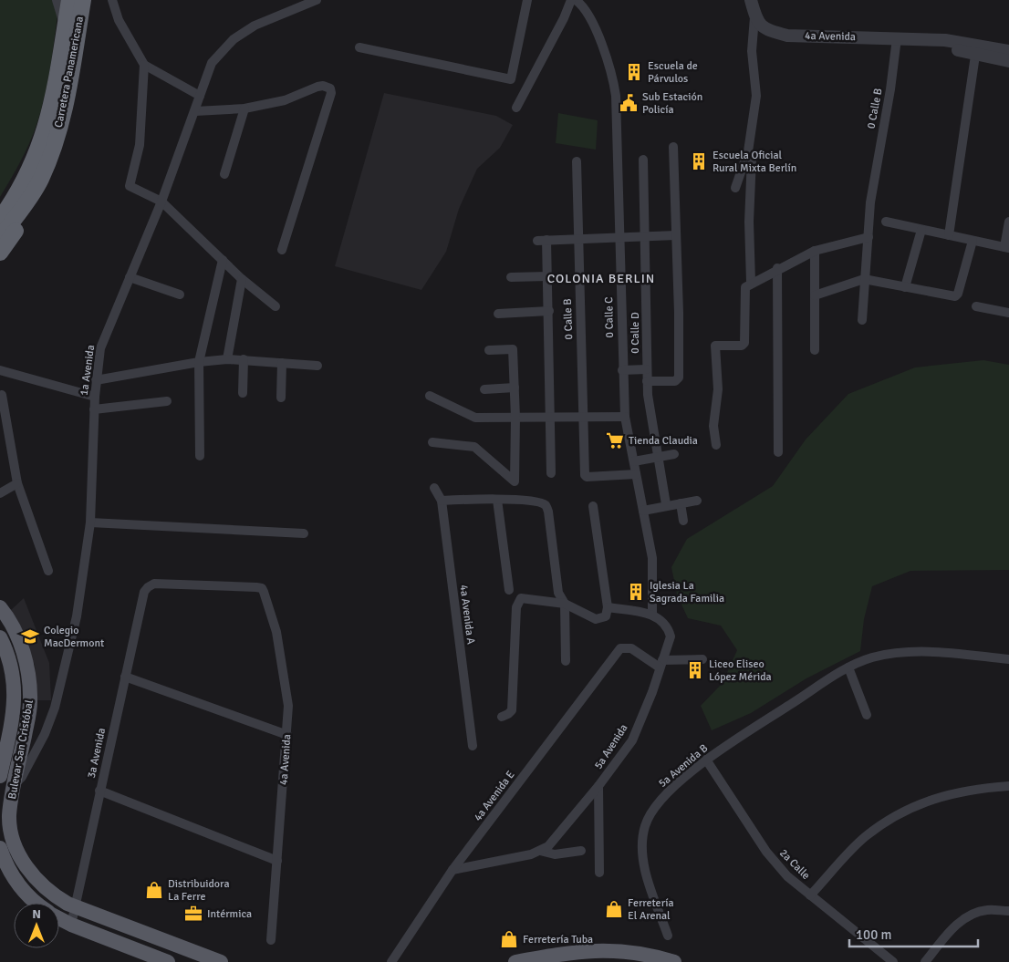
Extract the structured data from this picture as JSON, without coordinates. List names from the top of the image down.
{
  "streets": {
    "highway": ["Carretera Panamericana"],
    "main road": ["Bulevar San Cristóbal"],
    "street": [
      "4a Avenida",
      "0 Calle B",
      "0 Calle C",
      "0 Calle D",
      "1a Avenida",
      "4a Avenida A",
      "5a Avenida",
      "3a Avenida",
      "5a Avenida B",
      "4a Avenida E",
      "2a Calle"
    ]
  },
  "crossings": [
    ["4a Avenida", "0 Calle B"],
    ["4a Avenida", "3a Avenida"],
    ["0 Calle B", "0 Calle C"],
    ["0 Calle C", "5a Avenida"],
    ["1a Avenida", "Bulevar San Cristóbal"],
    ["5a Avenida", "4a Avenida E"],
    ["Bulevar San Cristóbal", "3a Avenida"],
    ["5a Avenida B", "2a Calle"]
  ],
  "districts": ["COLONIA BERLIN"],
  "places": {
    "building": [
      "Escuela de Párvulos",
      "Escuela Oficial Rural Mixta Berlín",
      "Iglesia La Sagrada Familia",
      "Liceo Eliseo López Mérida"
    ],
    "public building": ["Sub Estación Policía"],
    "supermarket": ["Tienda Claudia"],
    "school or university": ["Colegio MacDermont"],
    "shop": ["Distribuidora La Ferre", "Ferretería El Arenal", "Ferretería Tuba"],
    "office": ["Intérmica"]
  },
  "scale_bar": "100 m",
  "north": "top"
}
